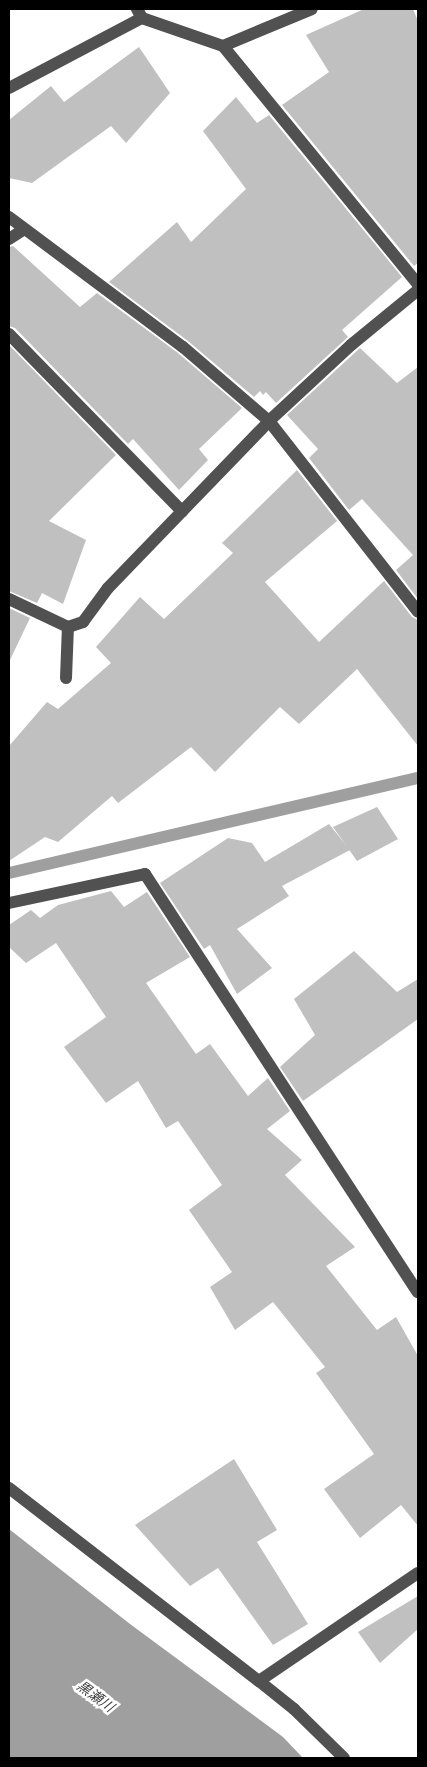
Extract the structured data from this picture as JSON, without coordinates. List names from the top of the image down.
{
  "water": ["黒瀬川"]
}
